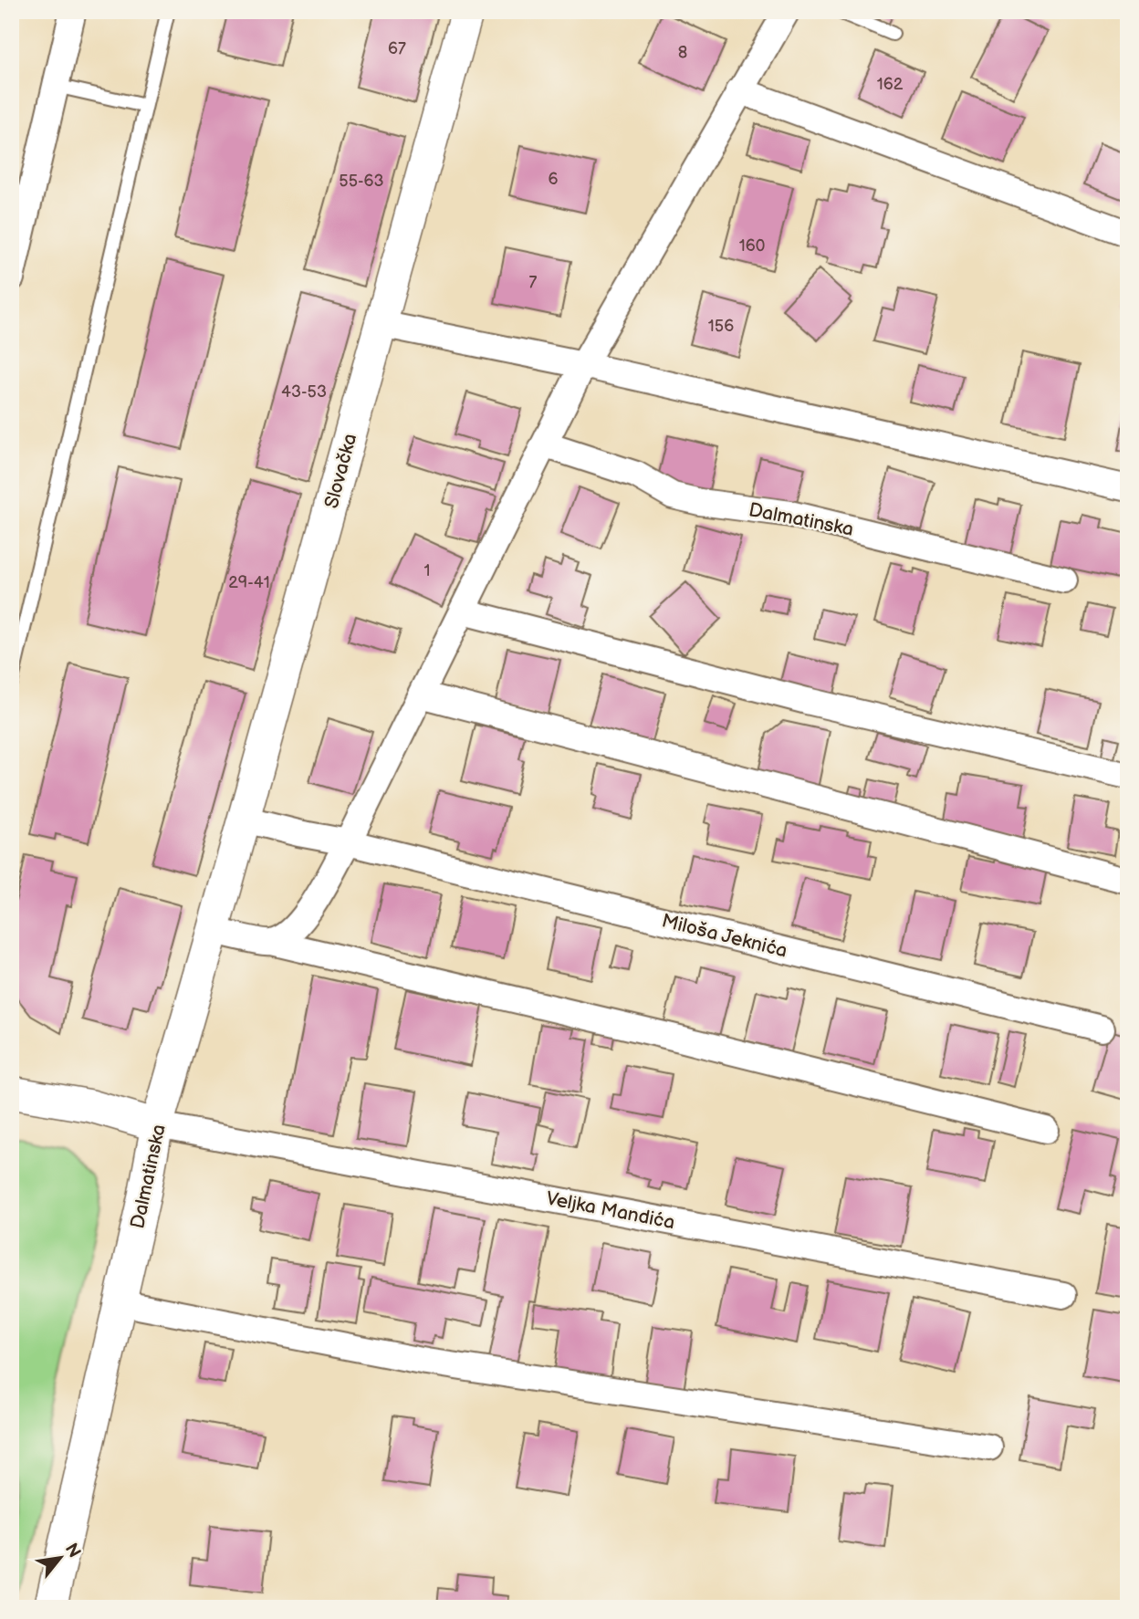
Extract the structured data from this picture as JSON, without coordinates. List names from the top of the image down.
{
  "streets": {
    "street": [
      "Slovačka",
      "Dalmatinska",
      "Miloša Jeknića",
      "Veljka Mandića"
    ]
  },
  "crossings": [
    ["Slovačka", "Dalmatinska"],
    ["Dalmatinska", "Veljka Mandića"]
  ],
  "house_numbers": [
    "67",
    "8",
    "162",
    "6",
    "55-63",
    "160",
    "7",
    "156",
    "43-53",
    "1",
    "29-41"
  ],
  "north": "top right"
}
